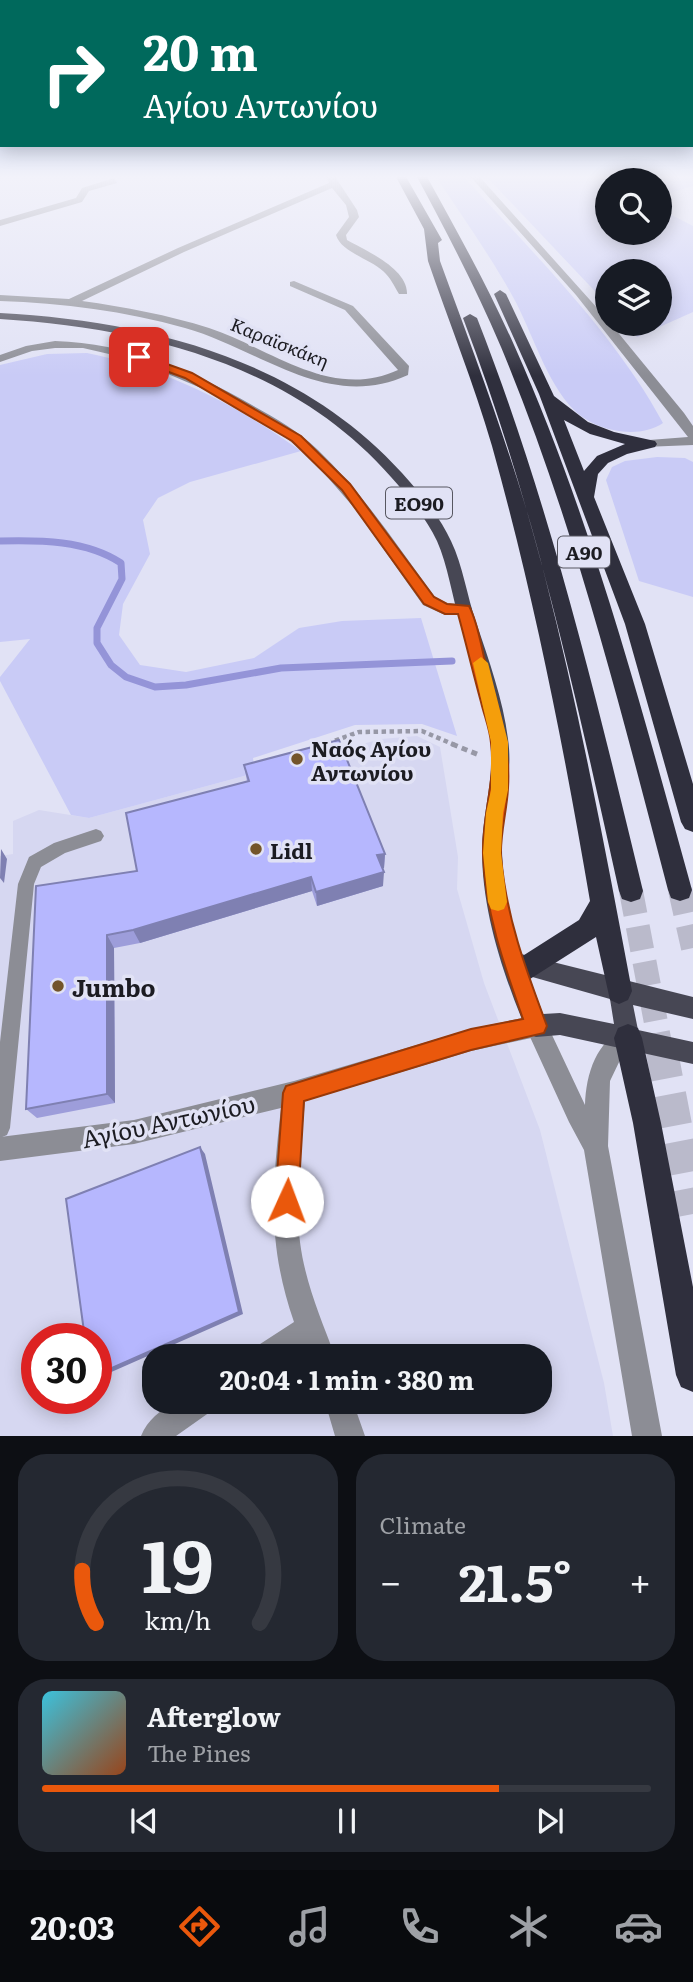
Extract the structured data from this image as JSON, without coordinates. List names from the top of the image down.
{
  "streets": {
    "highway": ["Α90"],
    "main road": ["ΕΟ90"],
    "street": ["Καραϊσκάκη", "Αγίου Αντωνίου"]
  },
  "crossings": [
    ["ΕΟ90", "Αγίου Αντωνίου"]
  ],
  "places": ["Ναός Αγίου Αντωνίου", "Lidl", "Jumbo"],
  "page": {
    "turn": ["20 m", "Αγίου Αντωνίου"],
    "limit": "30",
    "trip": "20:04 · 1 min · 380 m",
    "tile": "Climate",
    "heat": ["−", "21.5°", "+"],
    "song": ["Afterglow", "The Pines"],
    "tabs": "20:03",
    "gauge": ["19", "km/h"]
  }
}
